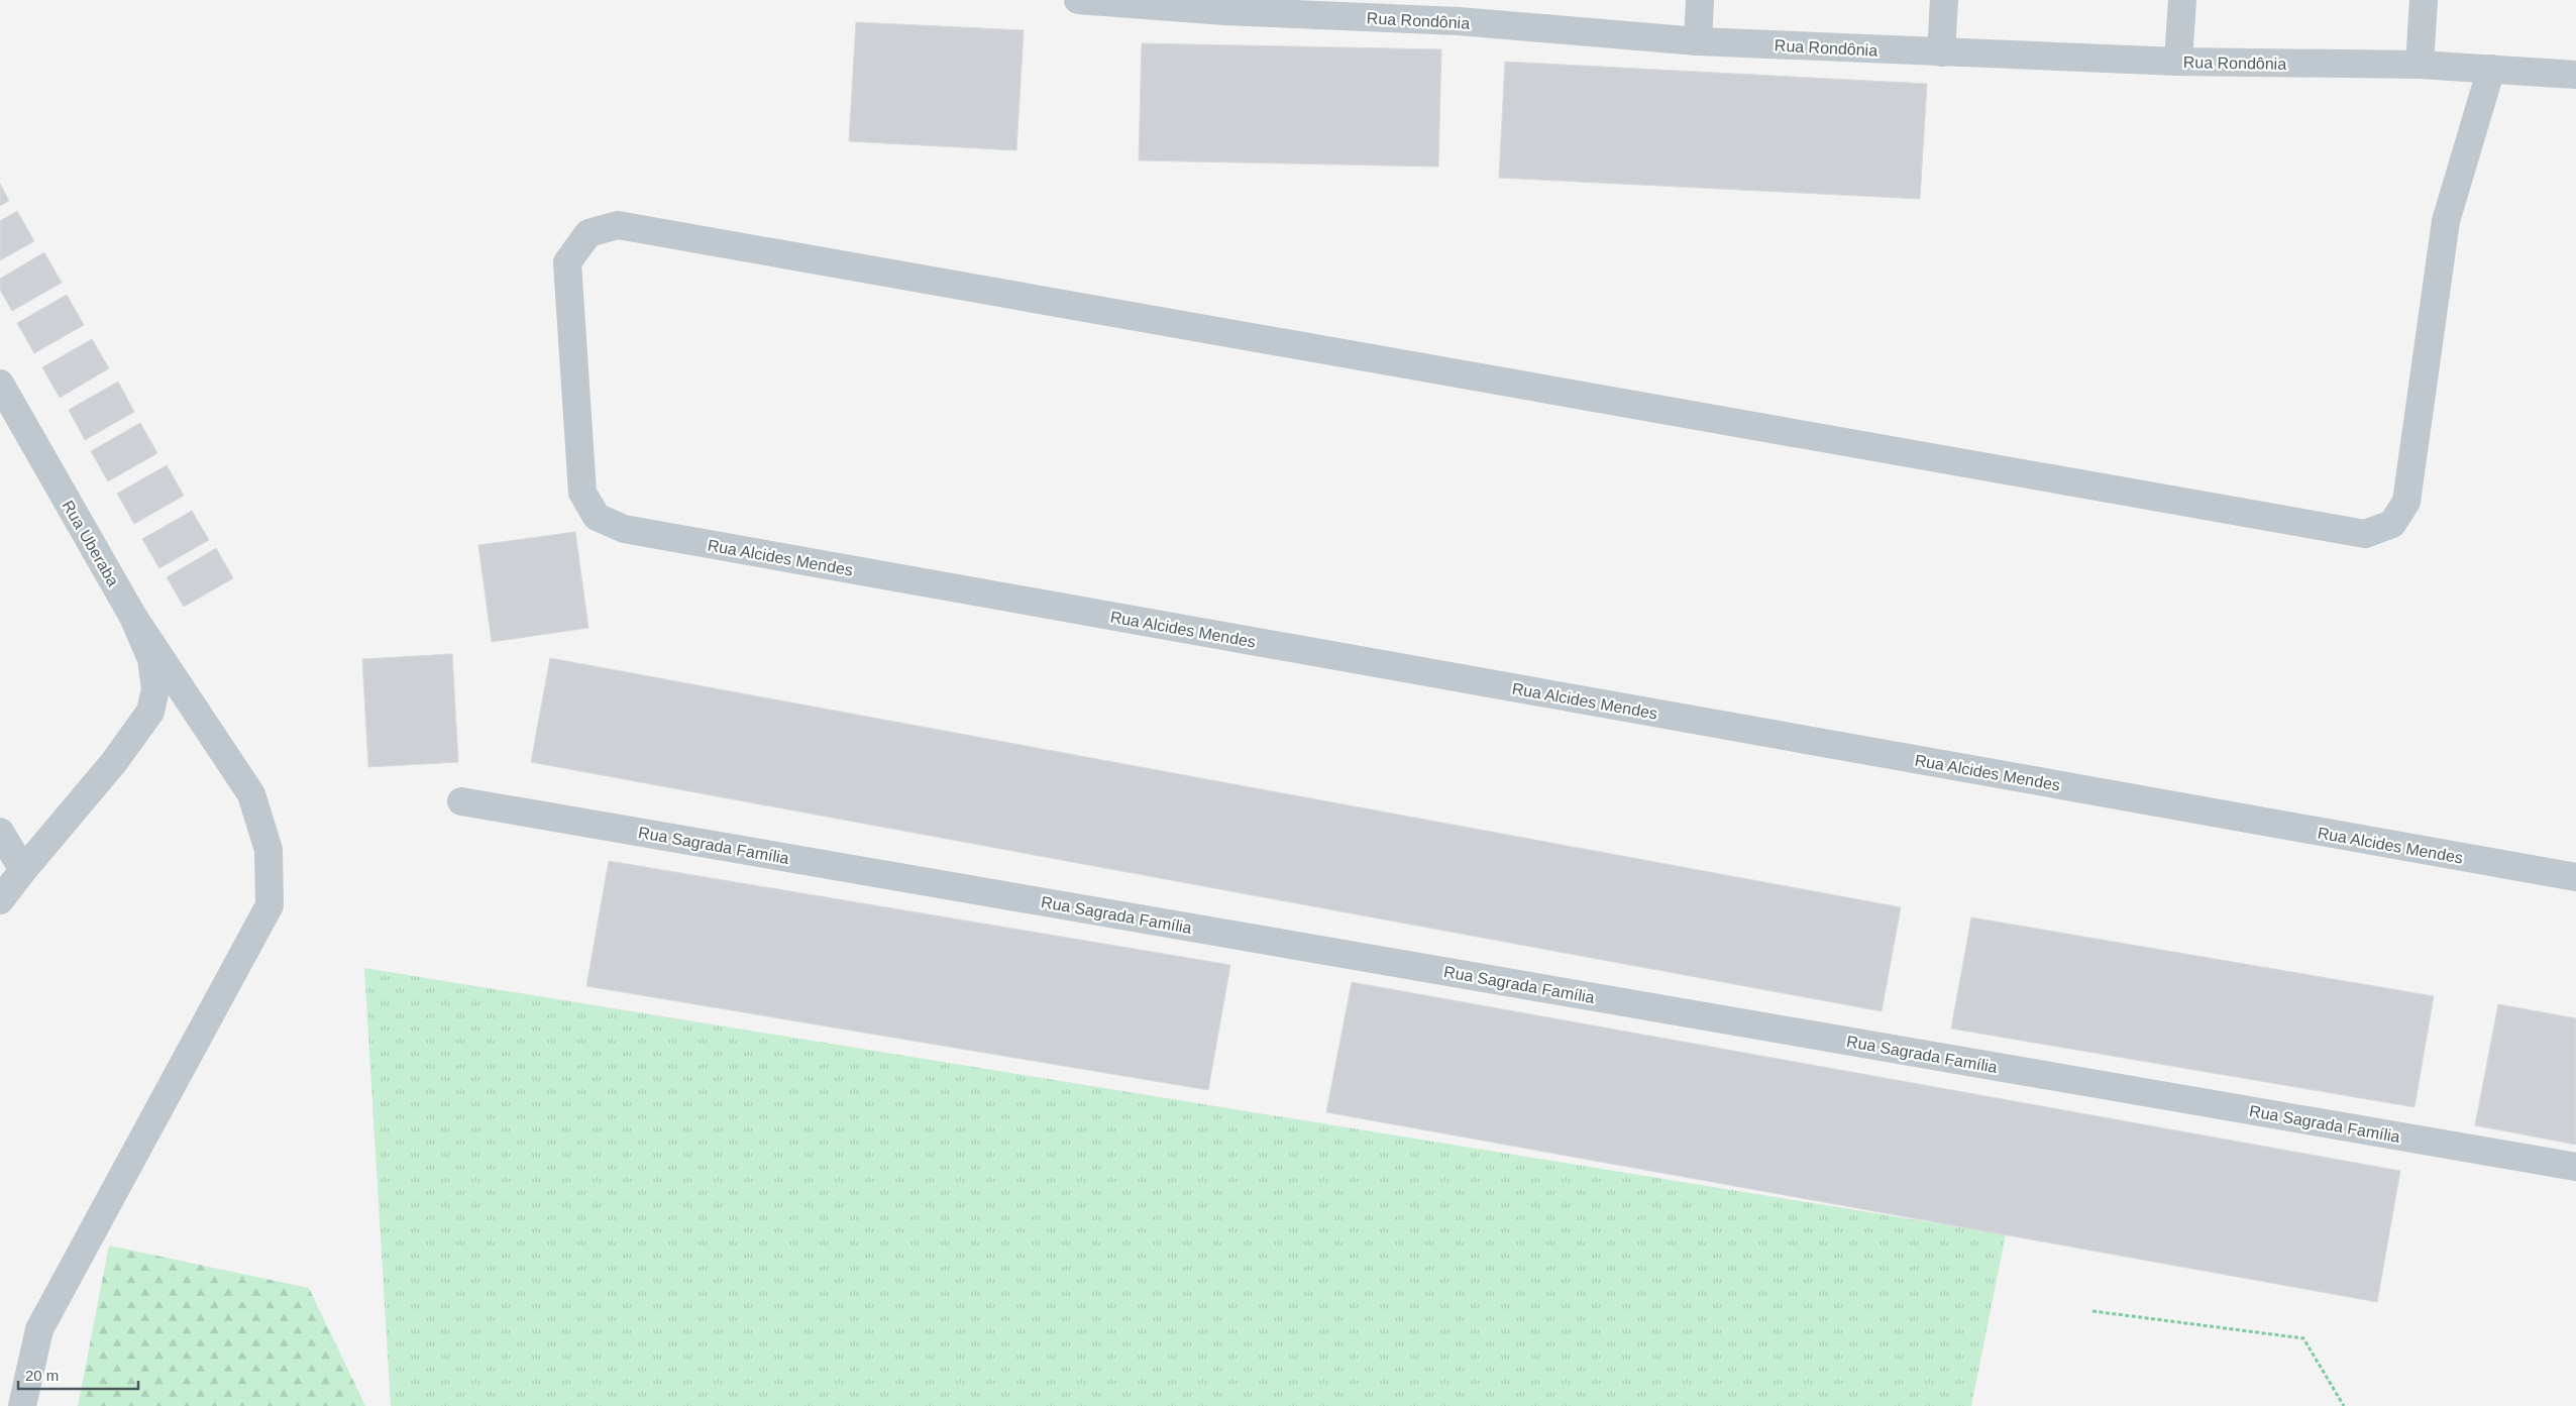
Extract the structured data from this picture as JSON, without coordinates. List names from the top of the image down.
{
  "streets": {
    "street": [
      "Rua Rondônia",
      "Rua Uberaba",
      "Rua Alcides Mendes",
      "Rua Sagrada Família"
    ]
  },
  "crossings": [
    ["Rua Rondônia", "Rua Alcides Mendes"]
  ],
  "scale_bar": "20 m"
}
